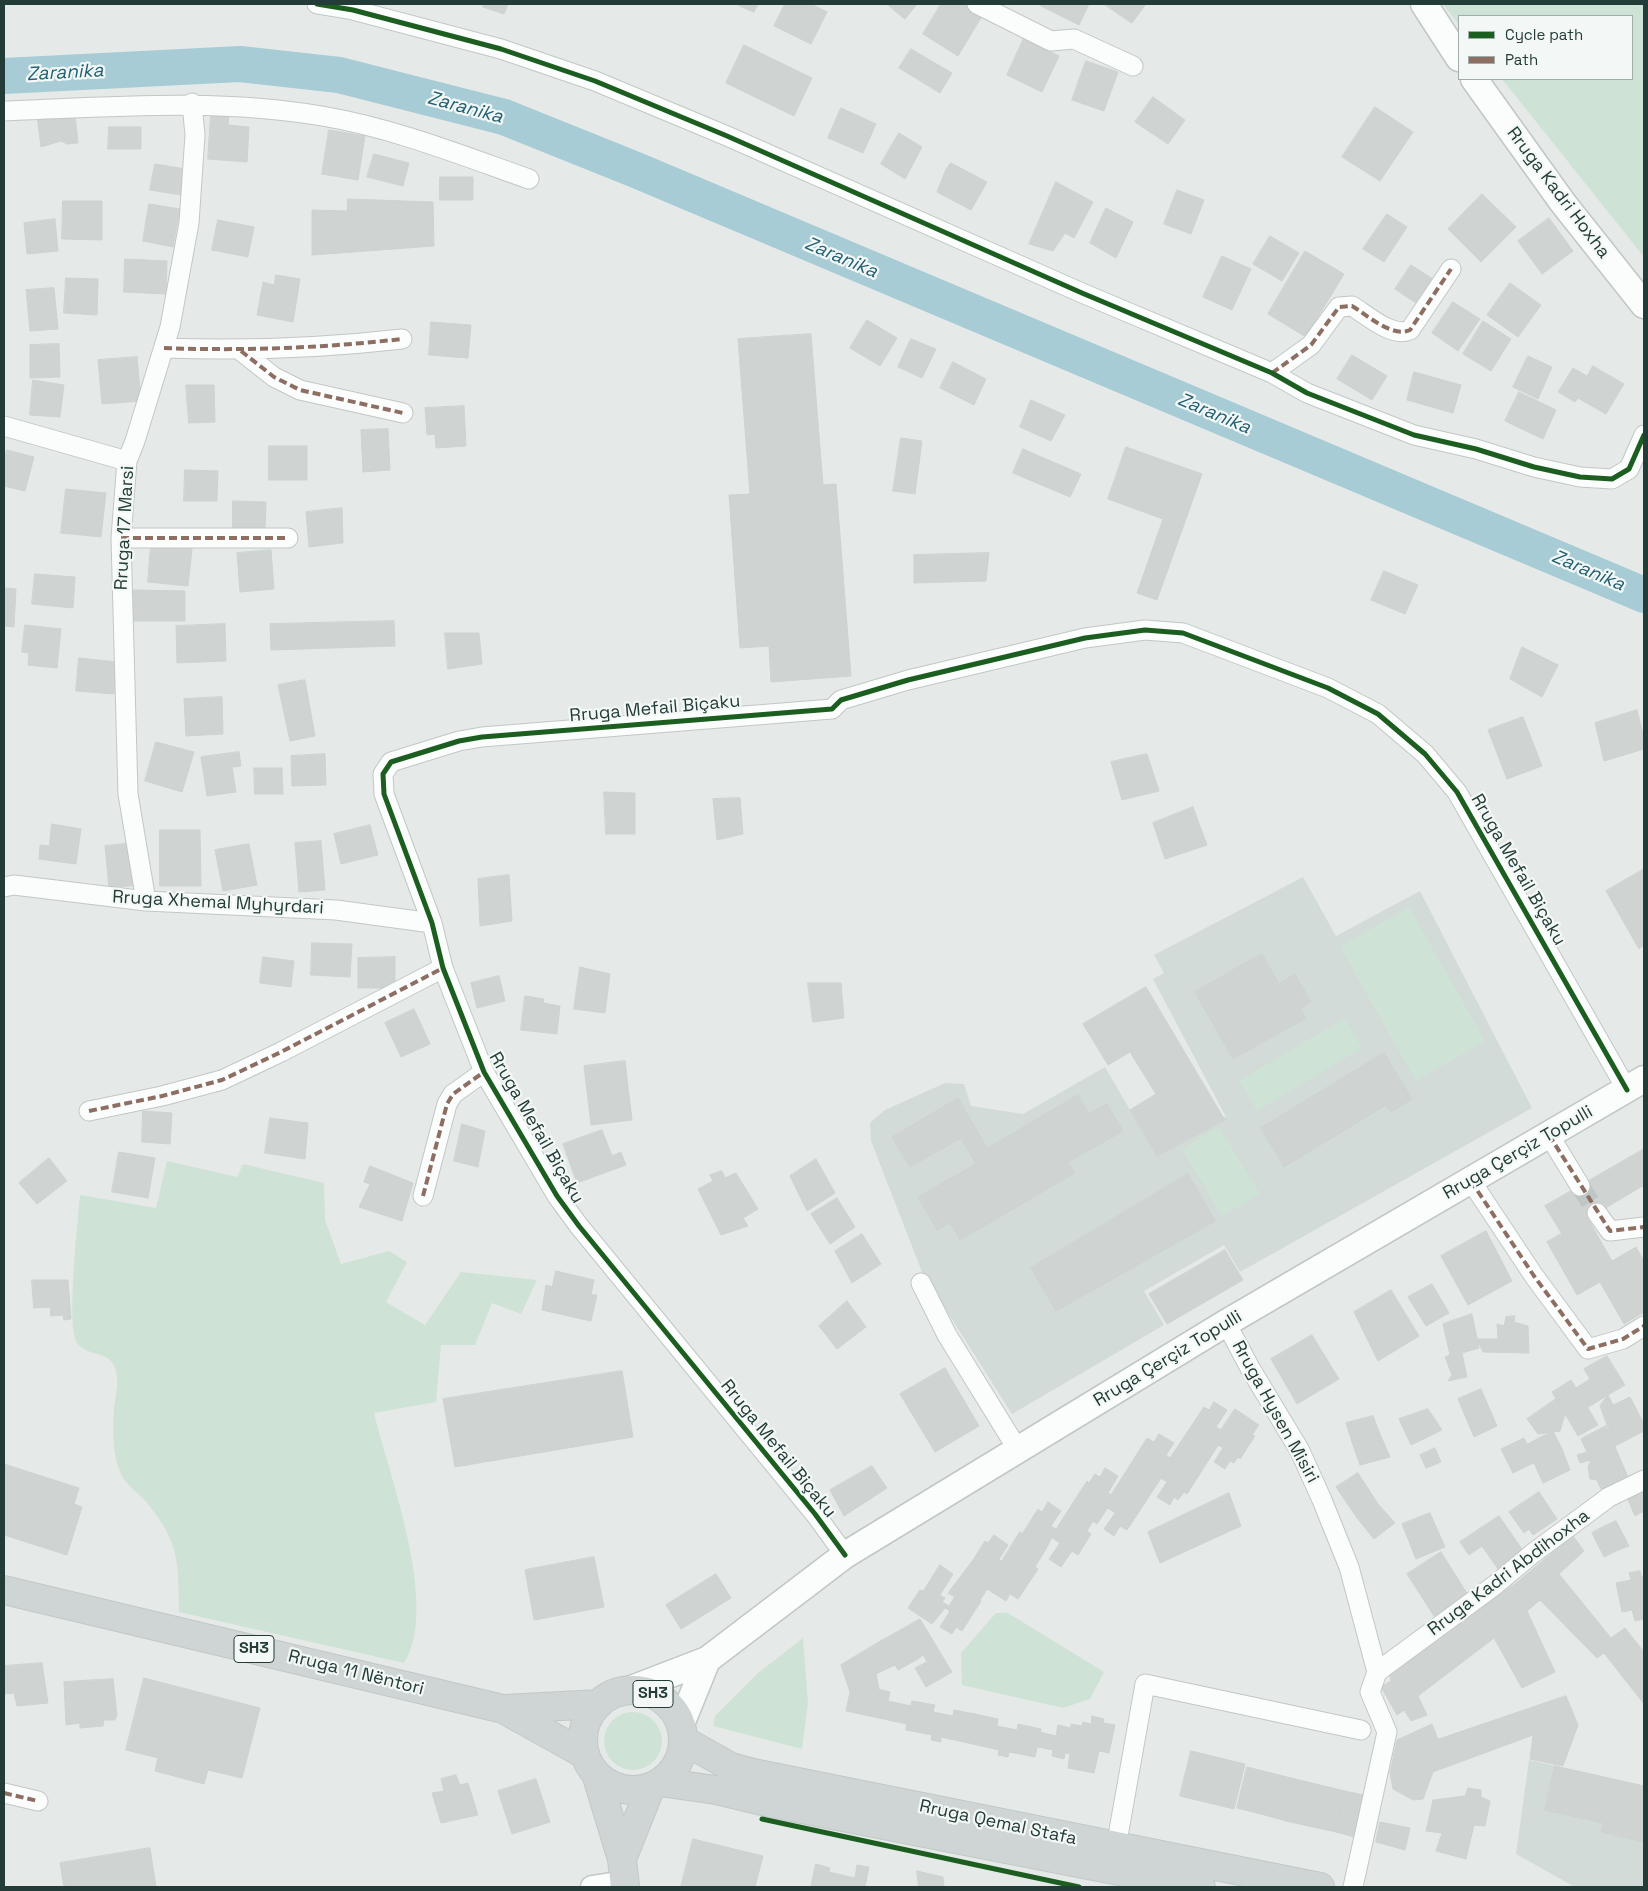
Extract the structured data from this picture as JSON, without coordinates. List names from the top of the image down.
{
  "streets": {
    "main road": [
      "Rruga Kadri Hoxha",
      "Rruga Çerçiz Topulli",
      "SH3",
      "Rruga 11 Nëntori",
      "Rruga Qemal Stafa"
    ],
    "street": [
      "Rruga 17 Marsi",
      "Rruga Mefail Biçaku",
      "Rruga Xhemal Myhyrdari",
      "Rruga Hysen Misiri",
      "Rruga Kadri Abdihoxha"
    ]
  },
  "crossings": [
    ["Rruga 17 Marsi", "Rruga Xhemal Myhyrdari"],
    ["Rruga Mefail Biçaku", "Rruga Xhemal Myhyrdari"],
    ["Rruga Mefail Biçaku", "Rruga Çerçiz Topulli"],
    ["Rruga Çerçiz Topulli", "Rruga Hysen Misiri"],
    ["Rruga Hysen Misiri", "Rruga Kadri Abdihoxha"],
    ["SH3", "Rruga 11 Nëntori"],
    ["SH3", "Rruga Qemal Stafa"],
    ["Rruga 11 Nëntori", "Rruga Qemal Stafa"]
  ],
  "water": ["Zaranika"],
  "legend": ["Cycle path", "Path"]
}
